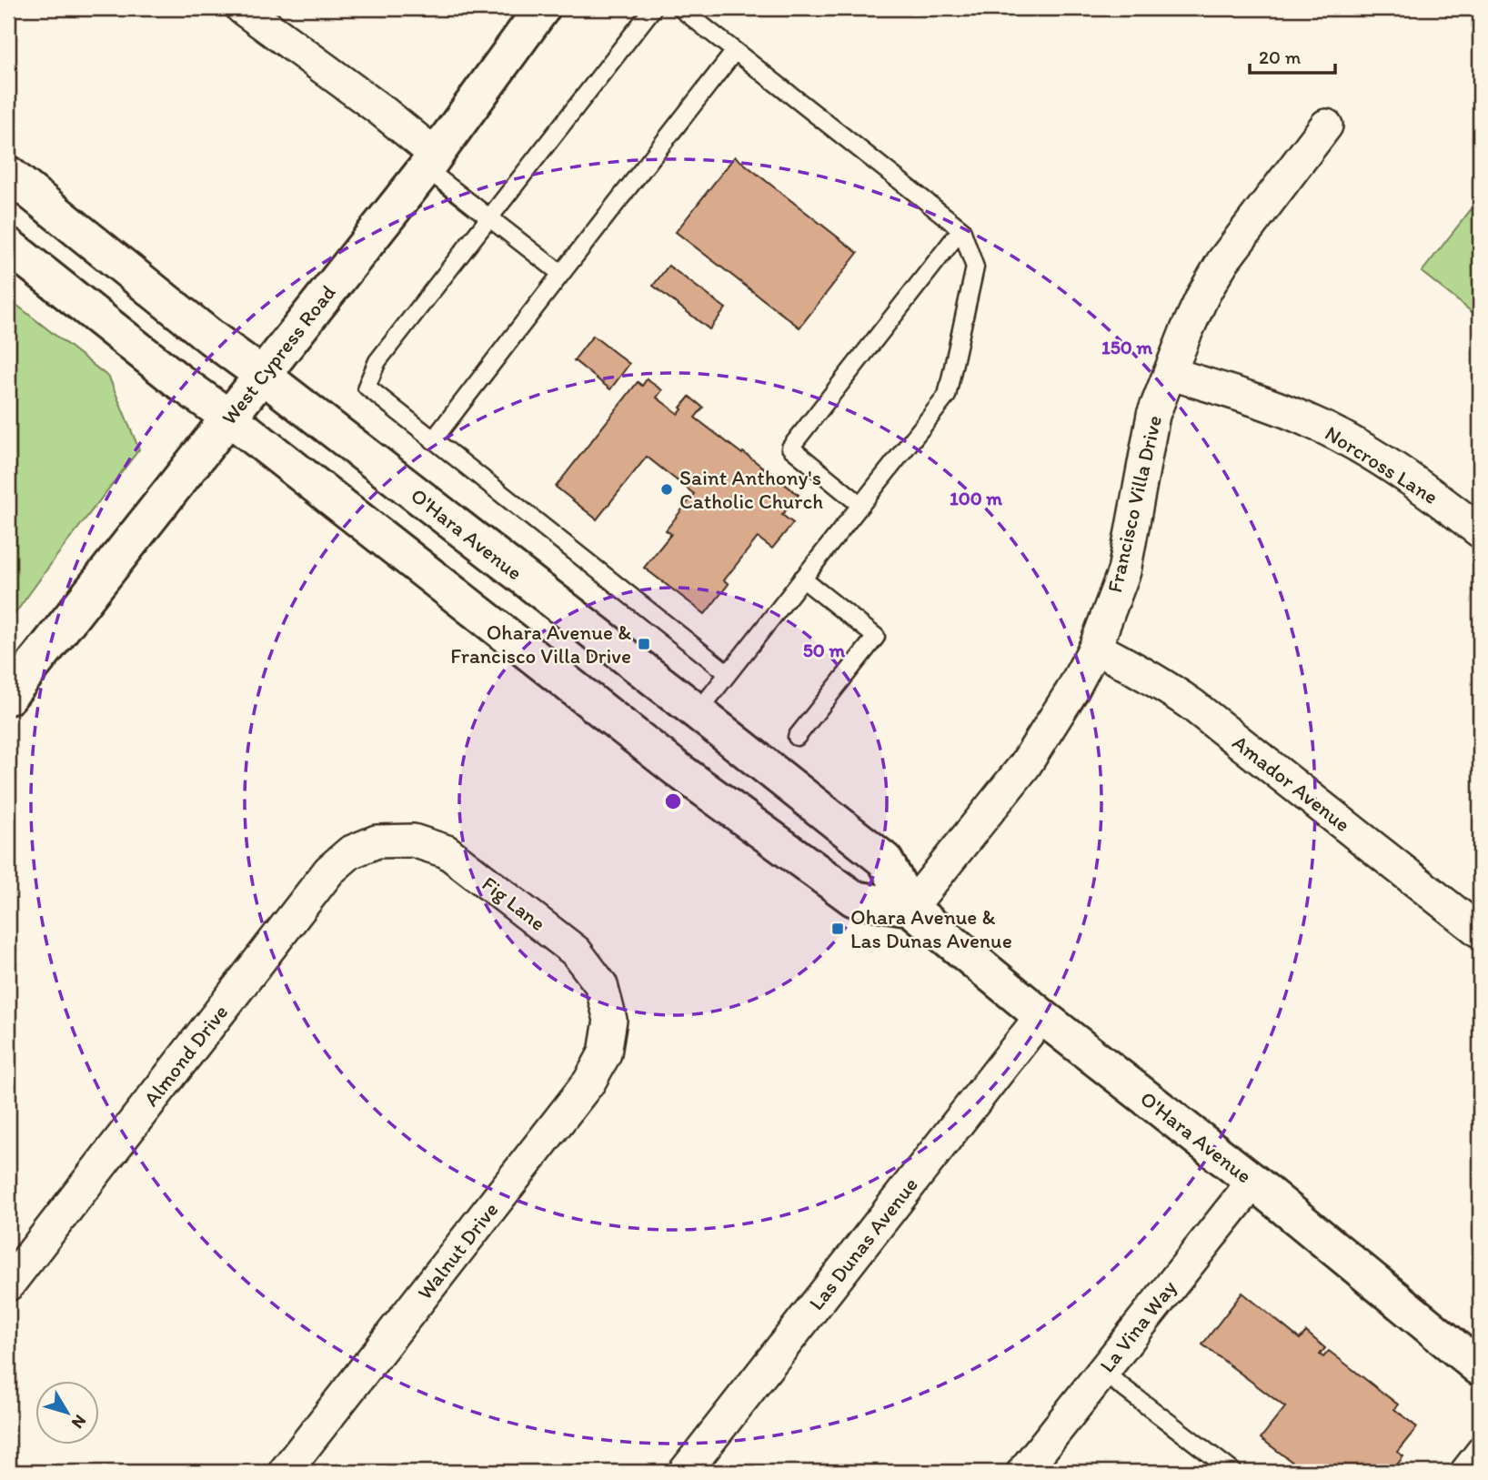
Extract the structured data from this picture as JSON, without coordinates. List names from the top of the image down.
{
  "streets": {
    "main road": ["West Cypress Road", "O'Hara Avenue"],
    "street": [
      "Norcross Lane",
      "Francisco Villa Drive",
      "Amador Avenue",
      "Fig Lane",
      "Almond Drive",
      "Las Dunas Avenue",
      "Walnut Drive",
      "La Vina Way"
    ]
  },
  "crossings": [
    ["West Cypress Road", "O'Hara Avenue"],
    ["Norcross Lane", "Francisco Villa Drive"],
    ["Francisco Villa Drive", "O'Hara Avenue"],
    ["Francisco Villa Drive", "Amador Avenue"],
    ["O'Hara Avenue", "Las Dunas Avenue"],
    ["O'Hara Avenue", "La Vina Way"],
    ["Fig Lane", "Almond Drive"],
    ["Fig Lane", "Walnut Drive"]
  ],
  "places": {
    "other": ["Saint Anthony's Catholic Church"],
    "transit": ["Ohara Avenue & Francisco Villa Drive", "Ohara Avenue & Las Dunas Avenue"]
  },
  "scale_bar": "20 m",
  "north": "bottom right",
  "rings": ["150 m", "100 m", "50 m"]
}
